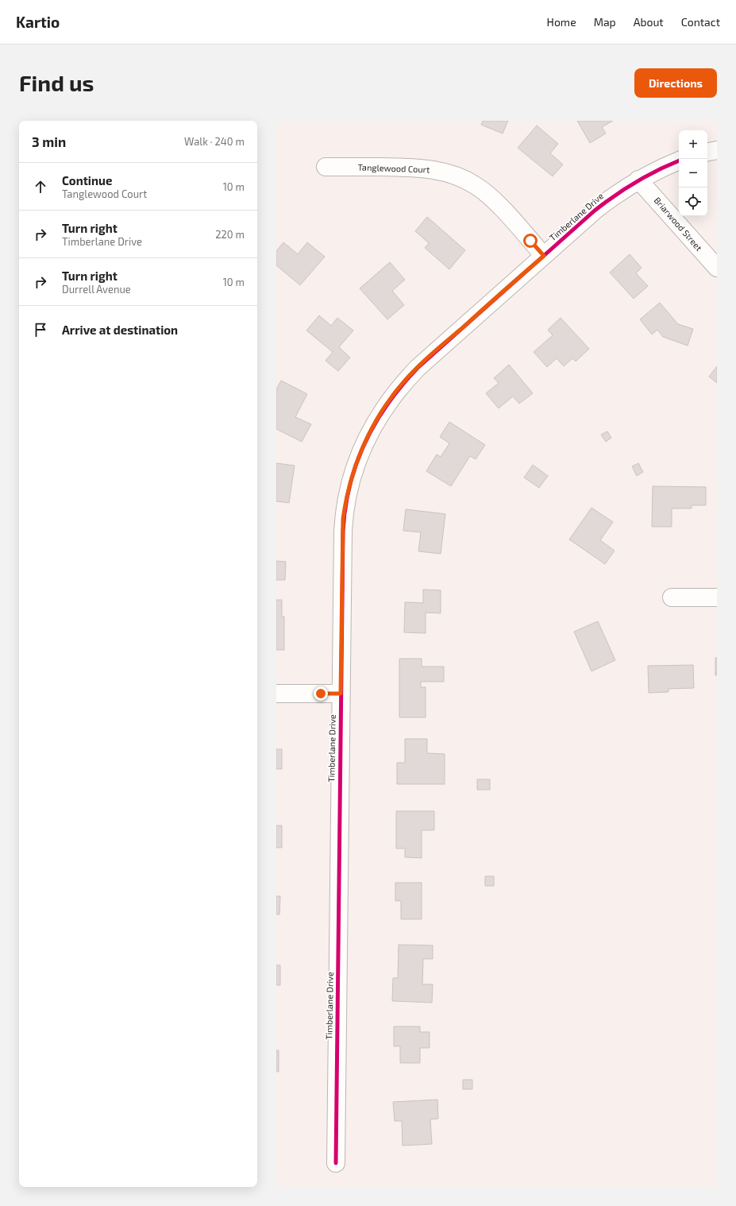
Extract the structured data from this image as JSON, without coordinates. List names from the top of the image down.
{
  "streets": {
    "street": ["Tanglewood Court", "Timberlane Drive", "Briarwood Street"]
  },
  "crossings": [
    ["Tanglewood Court", "Timberlane Drive"],
    ["Timberlane Drive", "Briarwood Street"]
  ],
  "page": {
    "header": "Kartio",
    "nav": [
      "Home",
      "Map",
      "About",
      "Contact"
    ],
    "buttons": "Directions",
    "title": "Find us",
    "heading": ["3 min", "Walk · 240 m"],
    "map_buttons": ["+", "−"],
    "list": [
      ["Continue", "Tanglewood Court", "10 m"],
      ["Turn right", "Timberlane Drive", "220 m"],
      ["Turn right", "Durrell Avenue", "10 m"],
      "Arrive at destination"
    ]
  }
}
